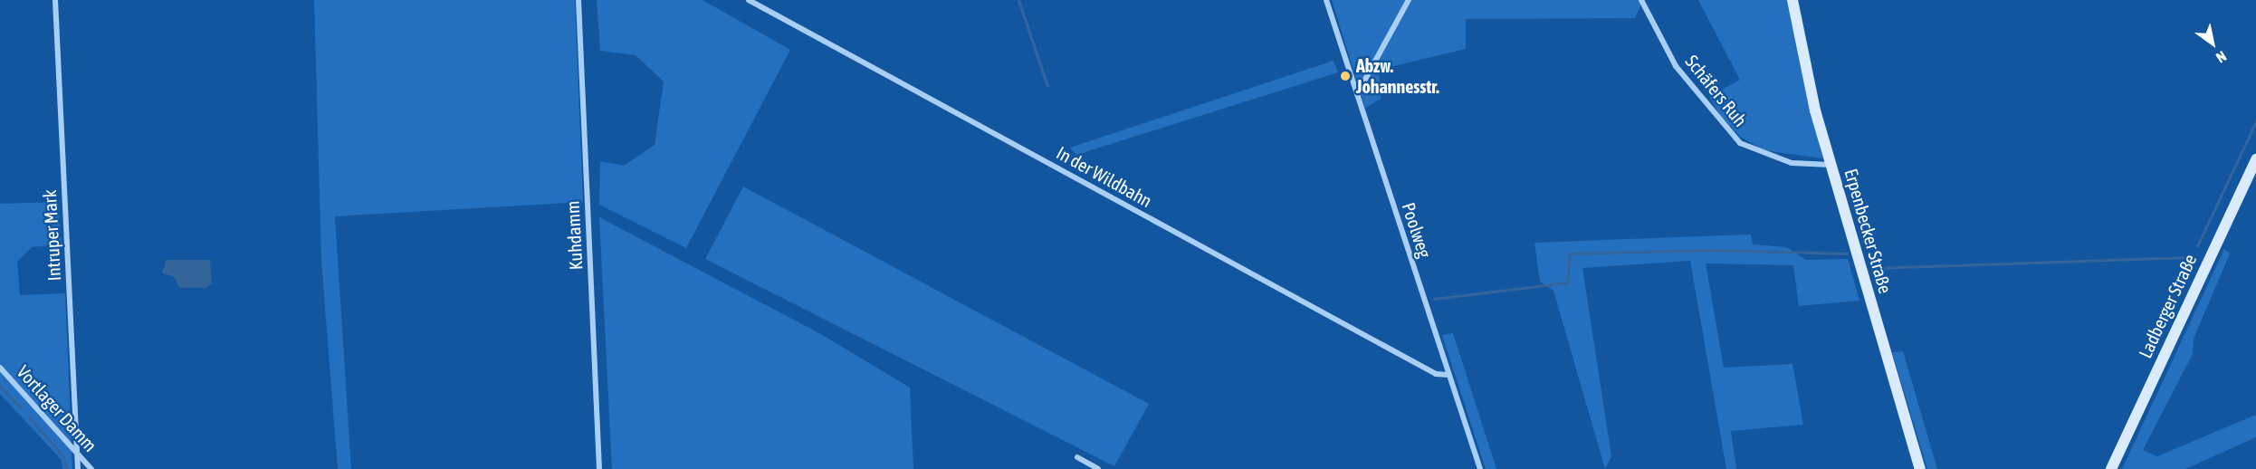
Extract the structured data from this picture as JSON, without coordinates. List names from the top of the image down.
{
  "streets": {
    "main road": ["Erpenbecker Straße", "Ladberger Straße"],
    "street": [
      "Schäfers Ruh",
      "In der Wildbahn",
      "Poolweg",
      "Intruper Mark",
      "Kuhdamm",
      "Vortlager Damm"
    ]
  },
  "crossings": [
    ["Schäfers Ruh", "Erpenbecker Straße"],
    ["In der Wildbahn", "Poolweg"],
    ["Intruper Mark", "Vortlager Damm"]
  ],
  "places": ["Abzw. Johannesstr."],
  "north": "bottom right"
}
